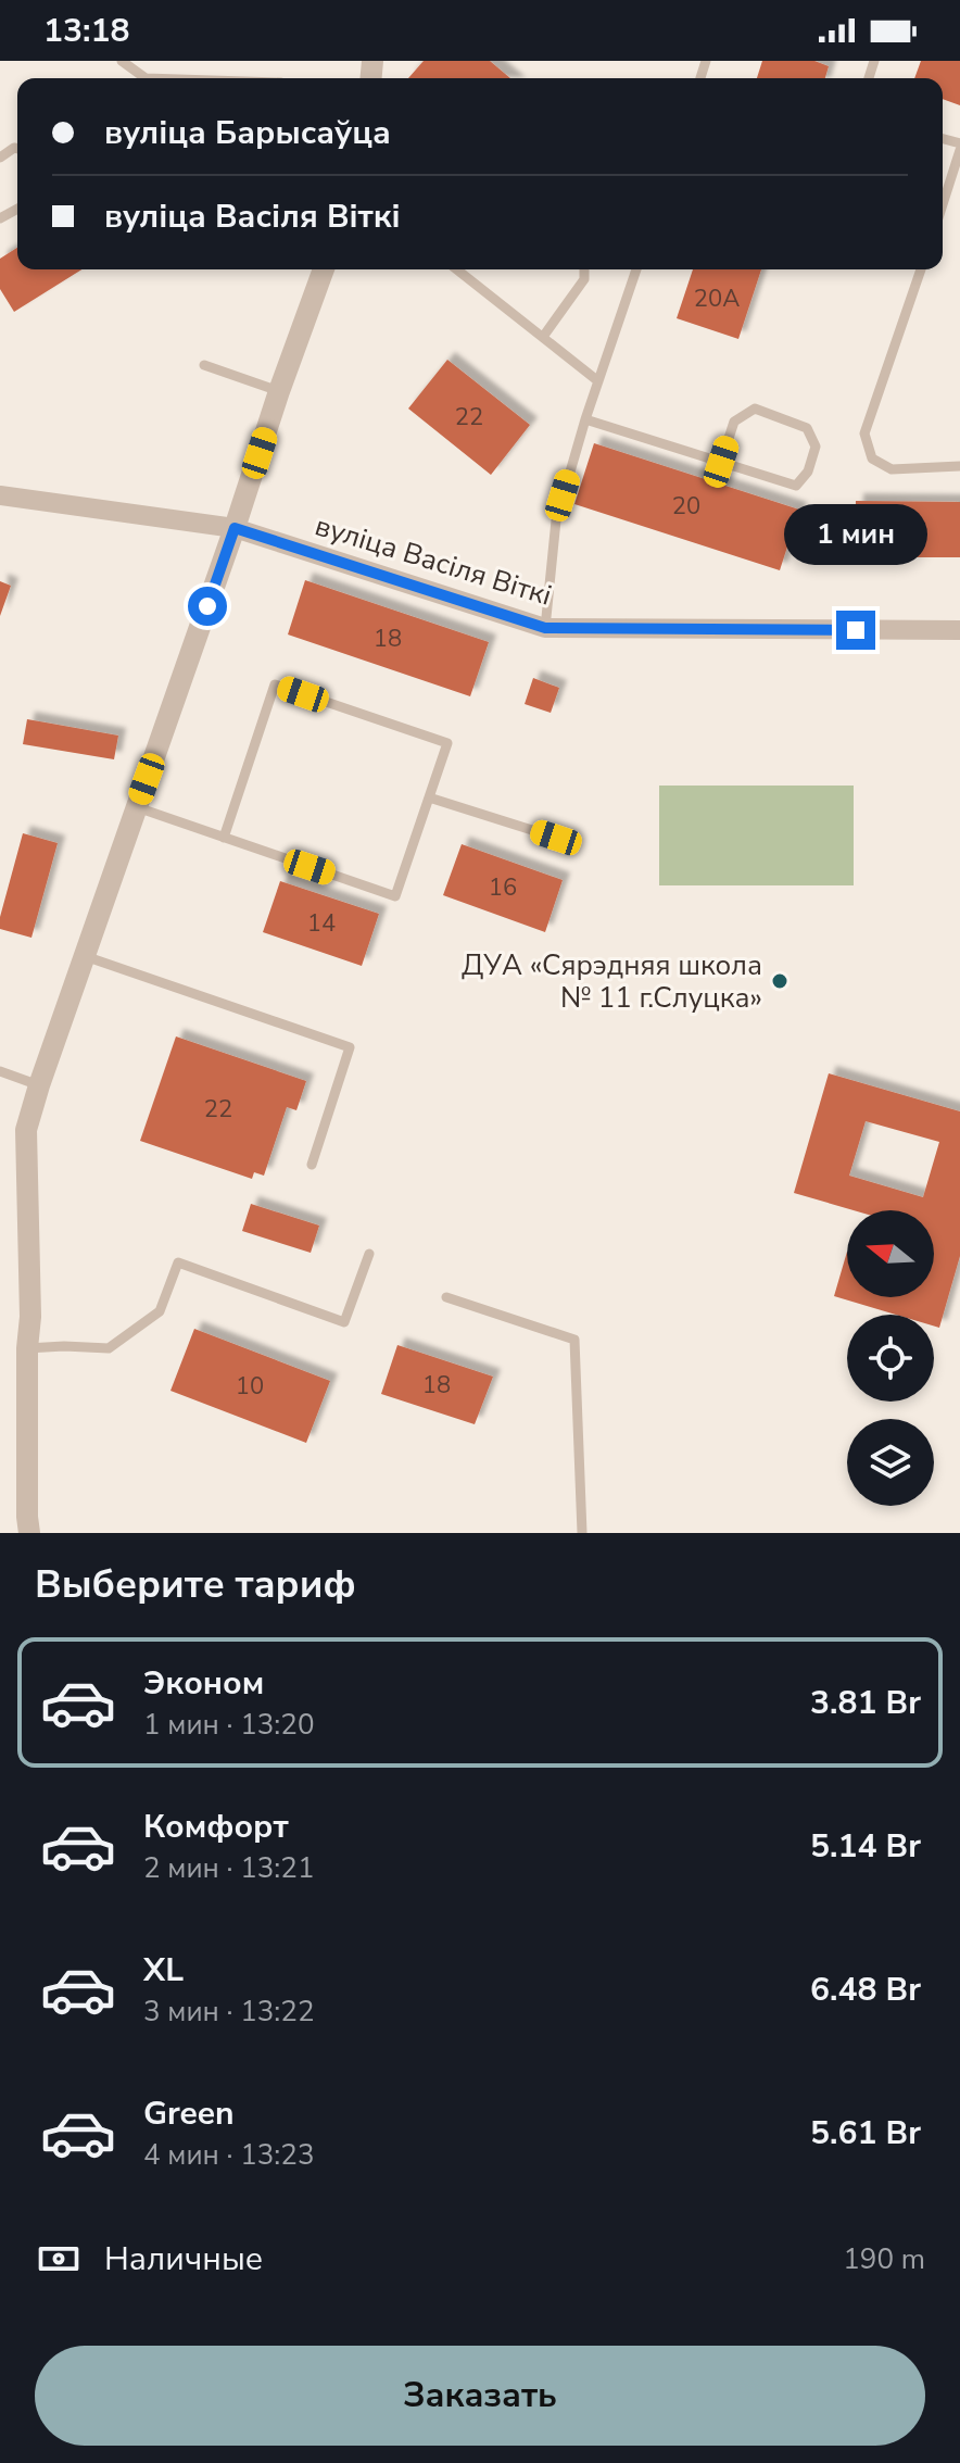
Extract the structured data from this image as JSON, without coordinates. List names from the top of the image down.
{
  "streets": {
    "street": ["вуліца Васіля Віткі"]
  },
  "places": ["ДУА «Сярэдняя школа № 11 г.Слуцка»"],
  "house_numbers": [
    "20А",
    "22",
    "20",
    "18",
    "16",
    "14",
    "22",
    "18",
    "10"
  ],
  "north": "left",
  "page": {
    "status": "13:18",
    "banner": ["вуліца Барысаўца", "вуліца Васіля Віткі"],
    "bubble": "1 мин",
    "heading": "Выберите тариф",
    "list": [
      {
        "name": "Эконом",
        "note": "1 мин · 13:20",
        "value": "3.81 Br"
      },
      {
        "name": "Комфорт",
        "note": "2 мин · 13:21",
        "value": "5.14 Br"
      },
      {
        "name": "XL",
        "note": "3 мин · 13:22",
        "value": "6.48 Br"
      },
      {
        "name": "Green",
        "note": "4 мин · 13:23",
        "value": "5.61 Br"
      }
    ],
    "pay": ["Наличные", "190 m"],
    "buttons": "Заказать"
  }
}
